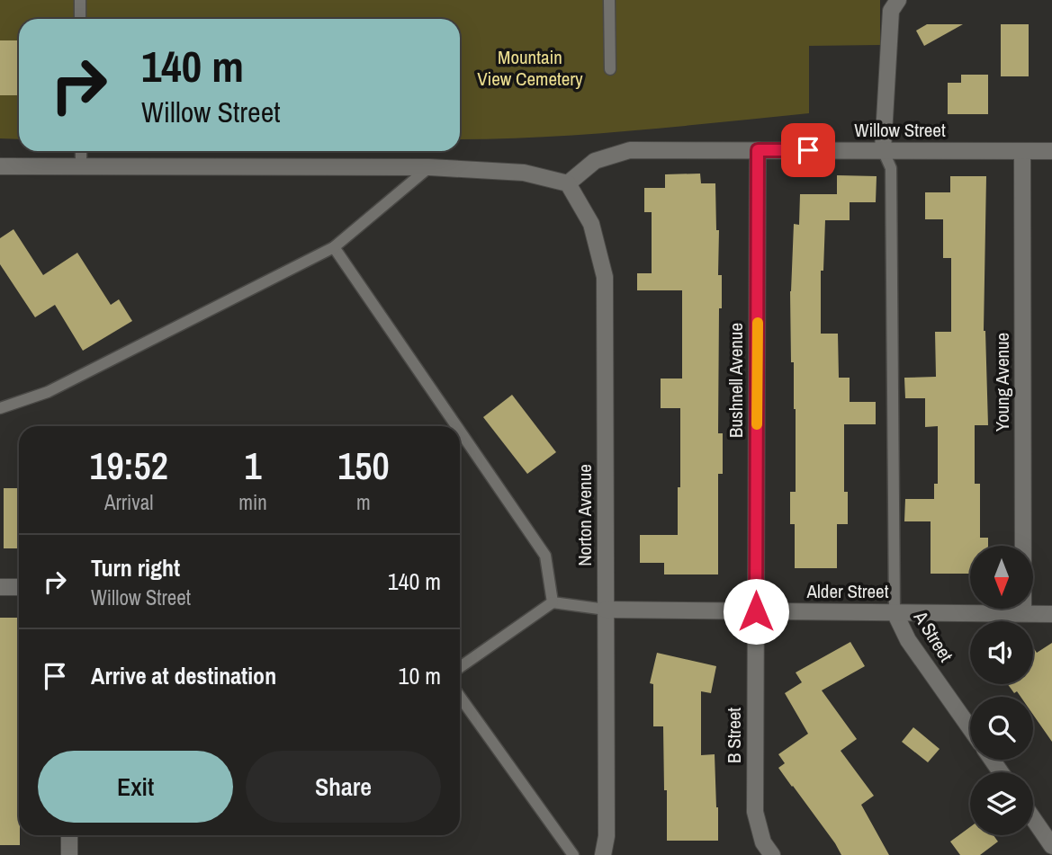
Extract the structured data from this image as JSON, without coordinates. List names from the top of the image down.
{
  "streets": {
    "street": [
      "Willow Street",
      "Bushnell Avenue",
      "Young Avenue",
      "Norton Avenue",
      "Alder Street",
      "A Street",
      "B Street"
    ]
  },
  "crossings": [
    ["Willow Street", "Bushnell Avenue"],
    ["Willow Street", "Young Avenue"],
    ["Willow Street", "Norton Avenue"],
    ["Bushnell Avenue", "Alder Street"],
    ["Bushnell Avenue", "B Street"],
    ["Young Avenue", "Alder Street"],
    ["Norton Avenue", "Alder Street"],
    ["Alder Street", "A Street"],
    ["Alder Street", "B Street"]
  ],
  "parks": ["Mountain View Cemetery"],
  "north": "bottom",
  "page": {
    "turn": ["140 m", "Willow Street"],
    "eta": [
      "19:52",
      "Arrival",
      "1",
      "min",
      "150",
      "m"
    ],
    "list": [
      {
        "name": "Turn right",
        "note": "Willow Street",
        "value": "140 m"
      },
      {
        "name": "Arrive at destination",
        "value": "10 m"
      }
    ],
    "buttons": ["Exit", "Share"]
  }
}
